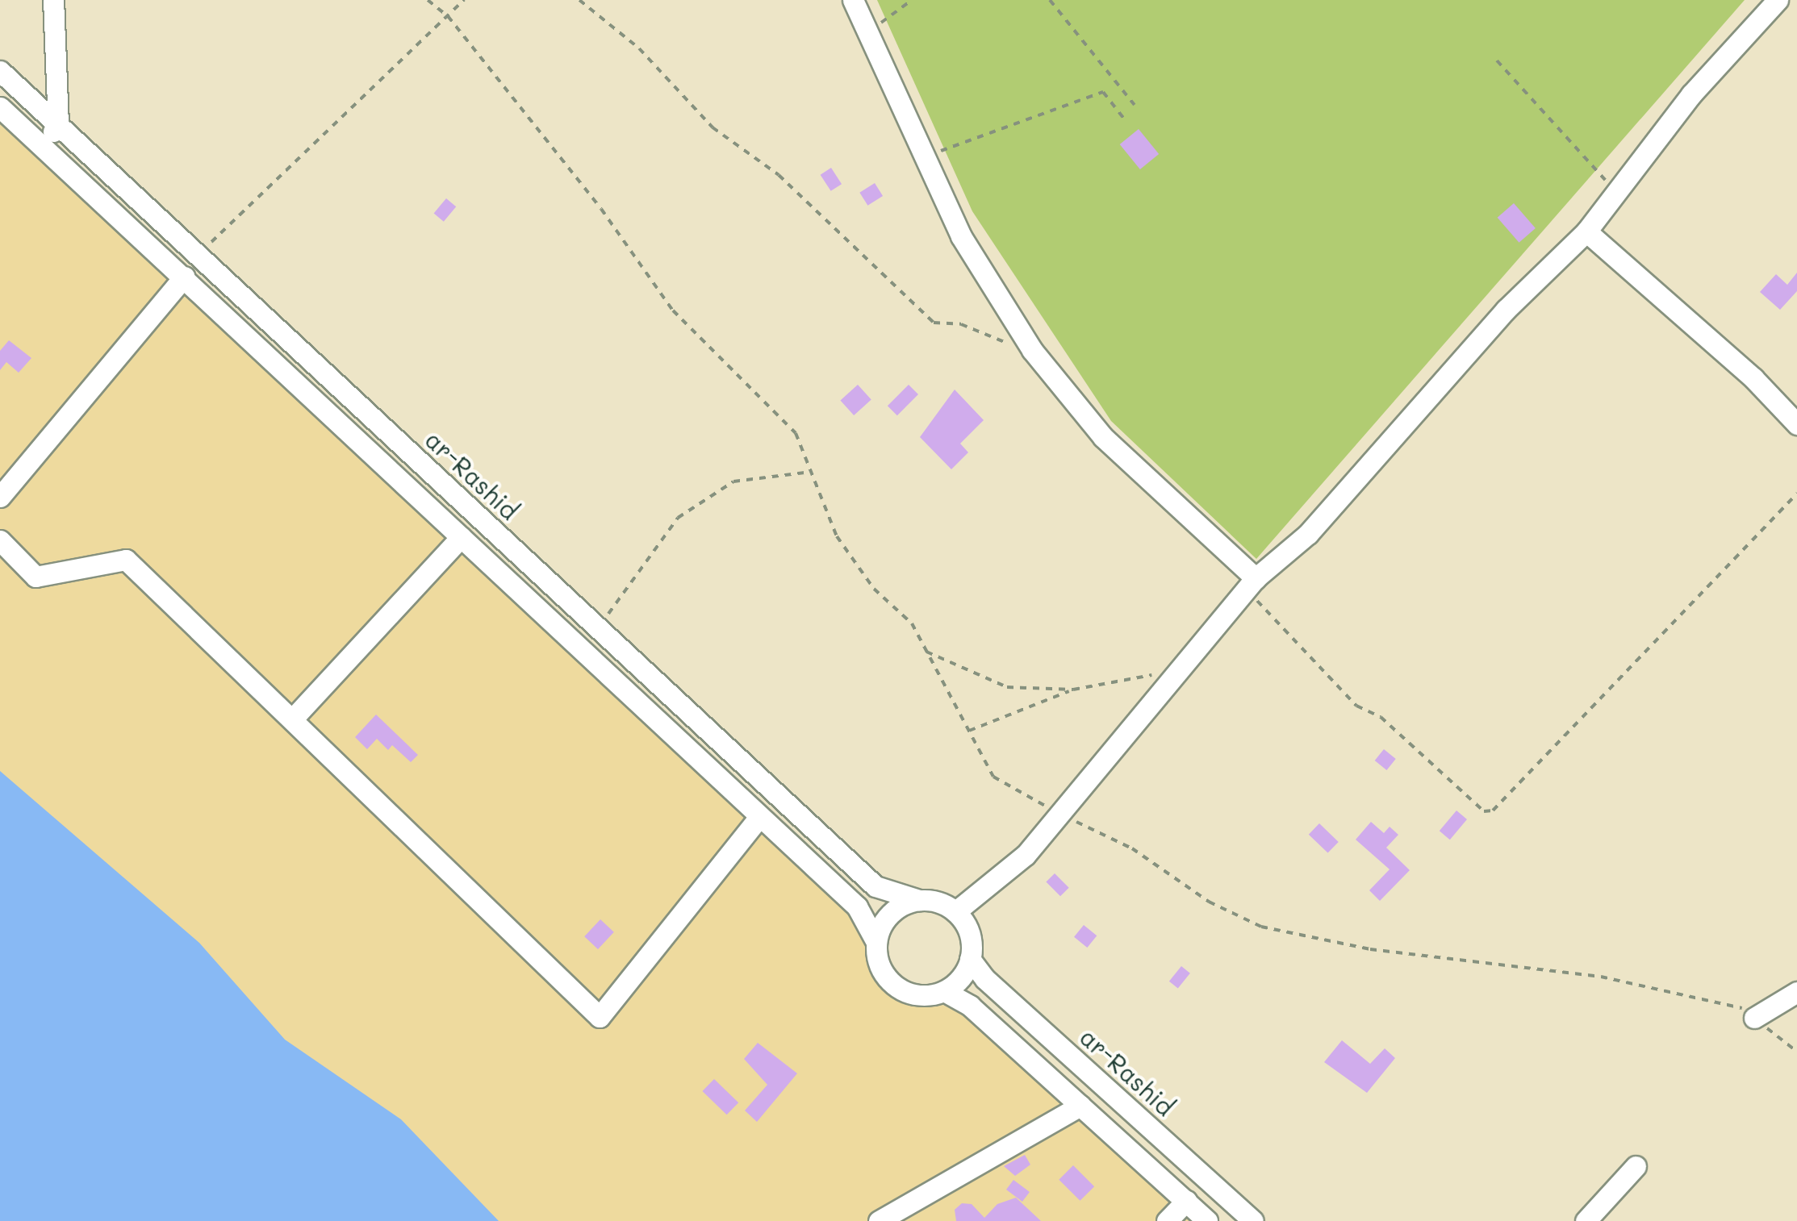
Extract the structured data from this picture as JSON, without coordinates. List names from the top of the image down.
{
  "streets": {
    "street": ["ar-Rashid"]
  }
}
